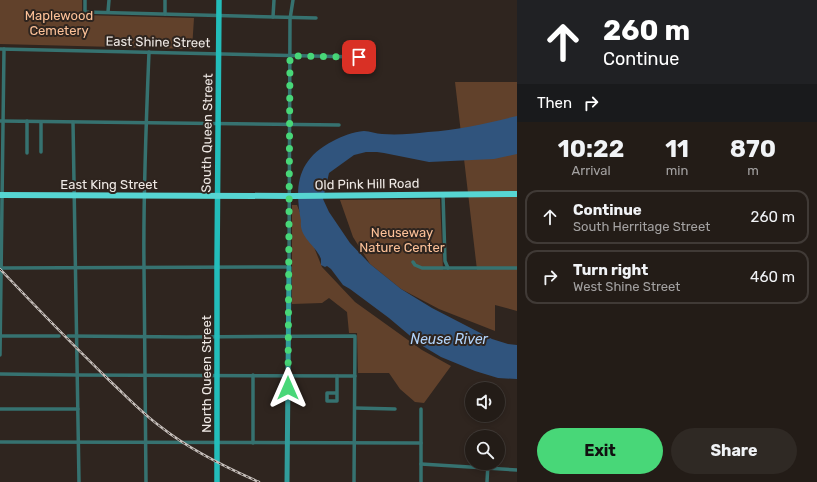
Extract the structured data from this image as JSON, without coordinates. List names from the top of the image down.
{
  "streets": {
    "highway": ["East King Street", "Old Pink Hill Road"],
    "main road": ["South Queen Street", "North Queen Street"],
    "street": ["East Shine Street"]
  },
  "crossings": [
    ["East Shine Street", "South Queen Street"],
    ["South Queen Street", "East King Street"],
    ["South Queen Street", "Old Pink Hill Road"],
    ["South Queen Street", "North Queen Street"],
    ["East King Street", "Old Pink Hill Road"]
  ],
  "water": ["Neuse River"],
  "parks": ["Maplewood Cemetery", "Neuseway Nature Center"],
  "page": {
    "turn": ["260 m", "Continue"],
    "then": "Then",
    "eta": [
      "10:22",
      "Arrival",
      "11",
      "min",
      "870",
      "m"
    ],
    "list": [
      {
        "name": "Continue",
        "note": "South Herritage Street",
        "value": "260 m"
      },
      {
        "name": "Turn right",
        "note": "West Shine Street",
        "value": "460 m"
      }
    ],
    "buttons": ["Exit", "Share"]
  }
}
